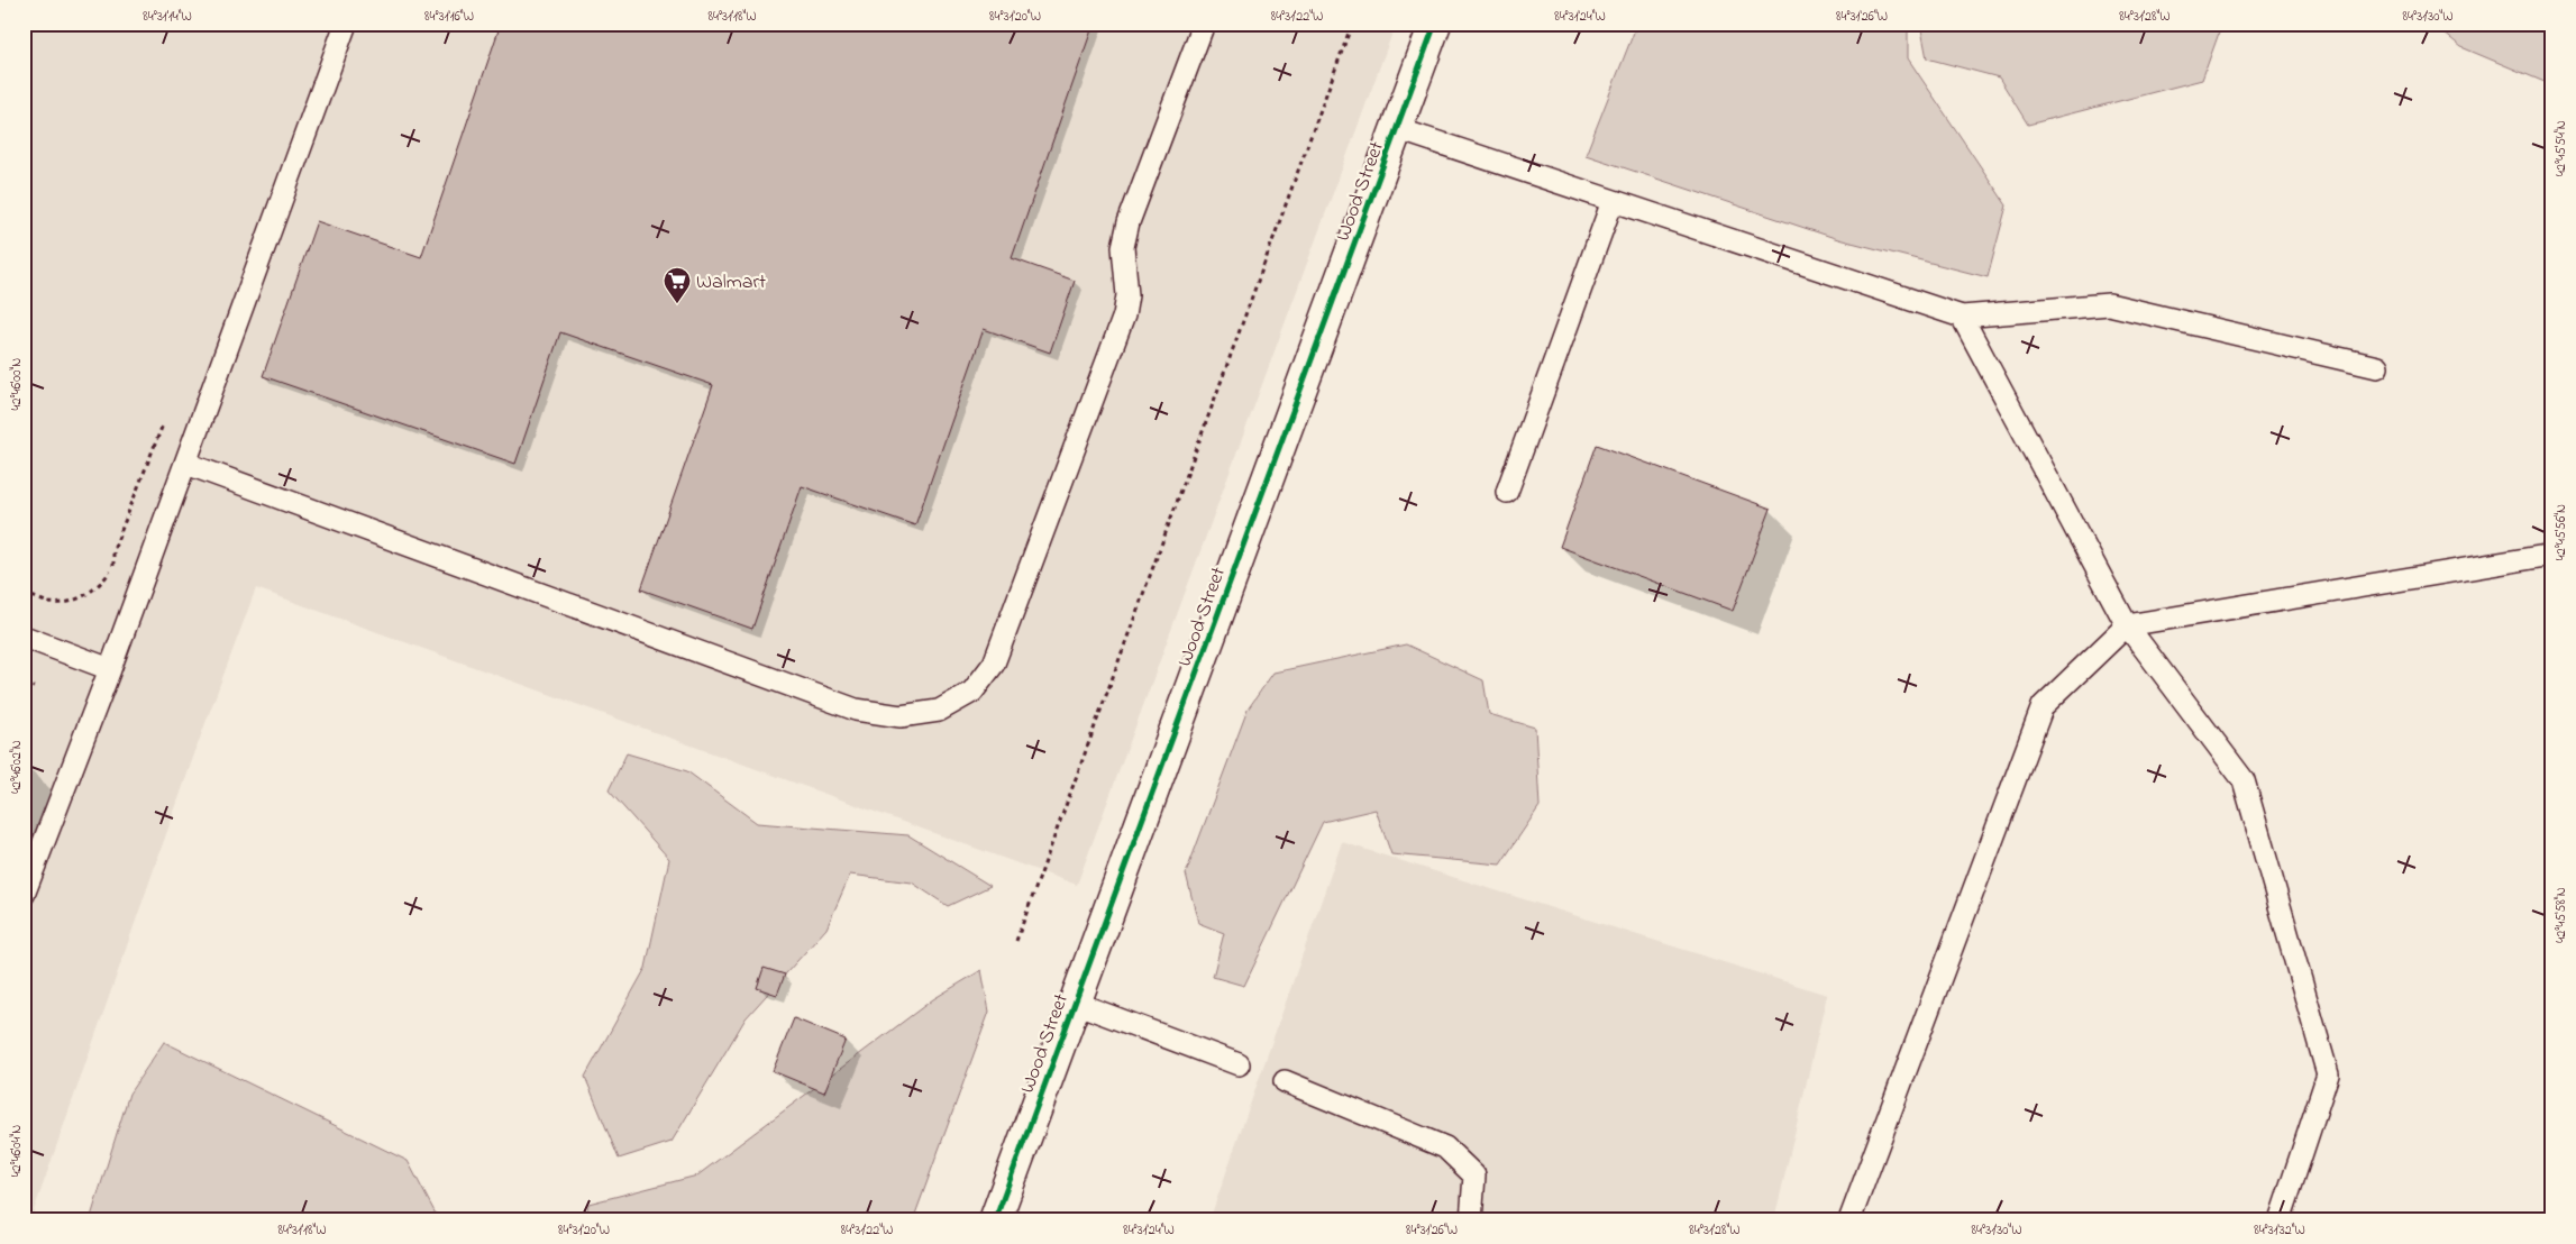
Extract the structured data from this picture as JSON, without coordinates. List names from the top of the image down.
{
  "streets": {
    "street": ["Wood Street"]
  },
  "places": {
    "supermarket": ["Walmart"]
  },
  "coordinates": [
    "84°31'14\"W",
    "84°31'16\"W",
    "84°31'18\"W",
    "84°31'20\"W",
    "84°31'22\"W",
    "84°31'24\"W",
    "84°31'26\"W",
    "84°31'28\"W",
    "84°31'30\"W",
    "42°45'54\"N",
    "42°46'00\"N",
    "42°45'56\"N",
    "42°46'02\"N",
    "42°45'58\"N",
    "42°46'04\"N",
    "84°31'32\"W"
  ]
}
